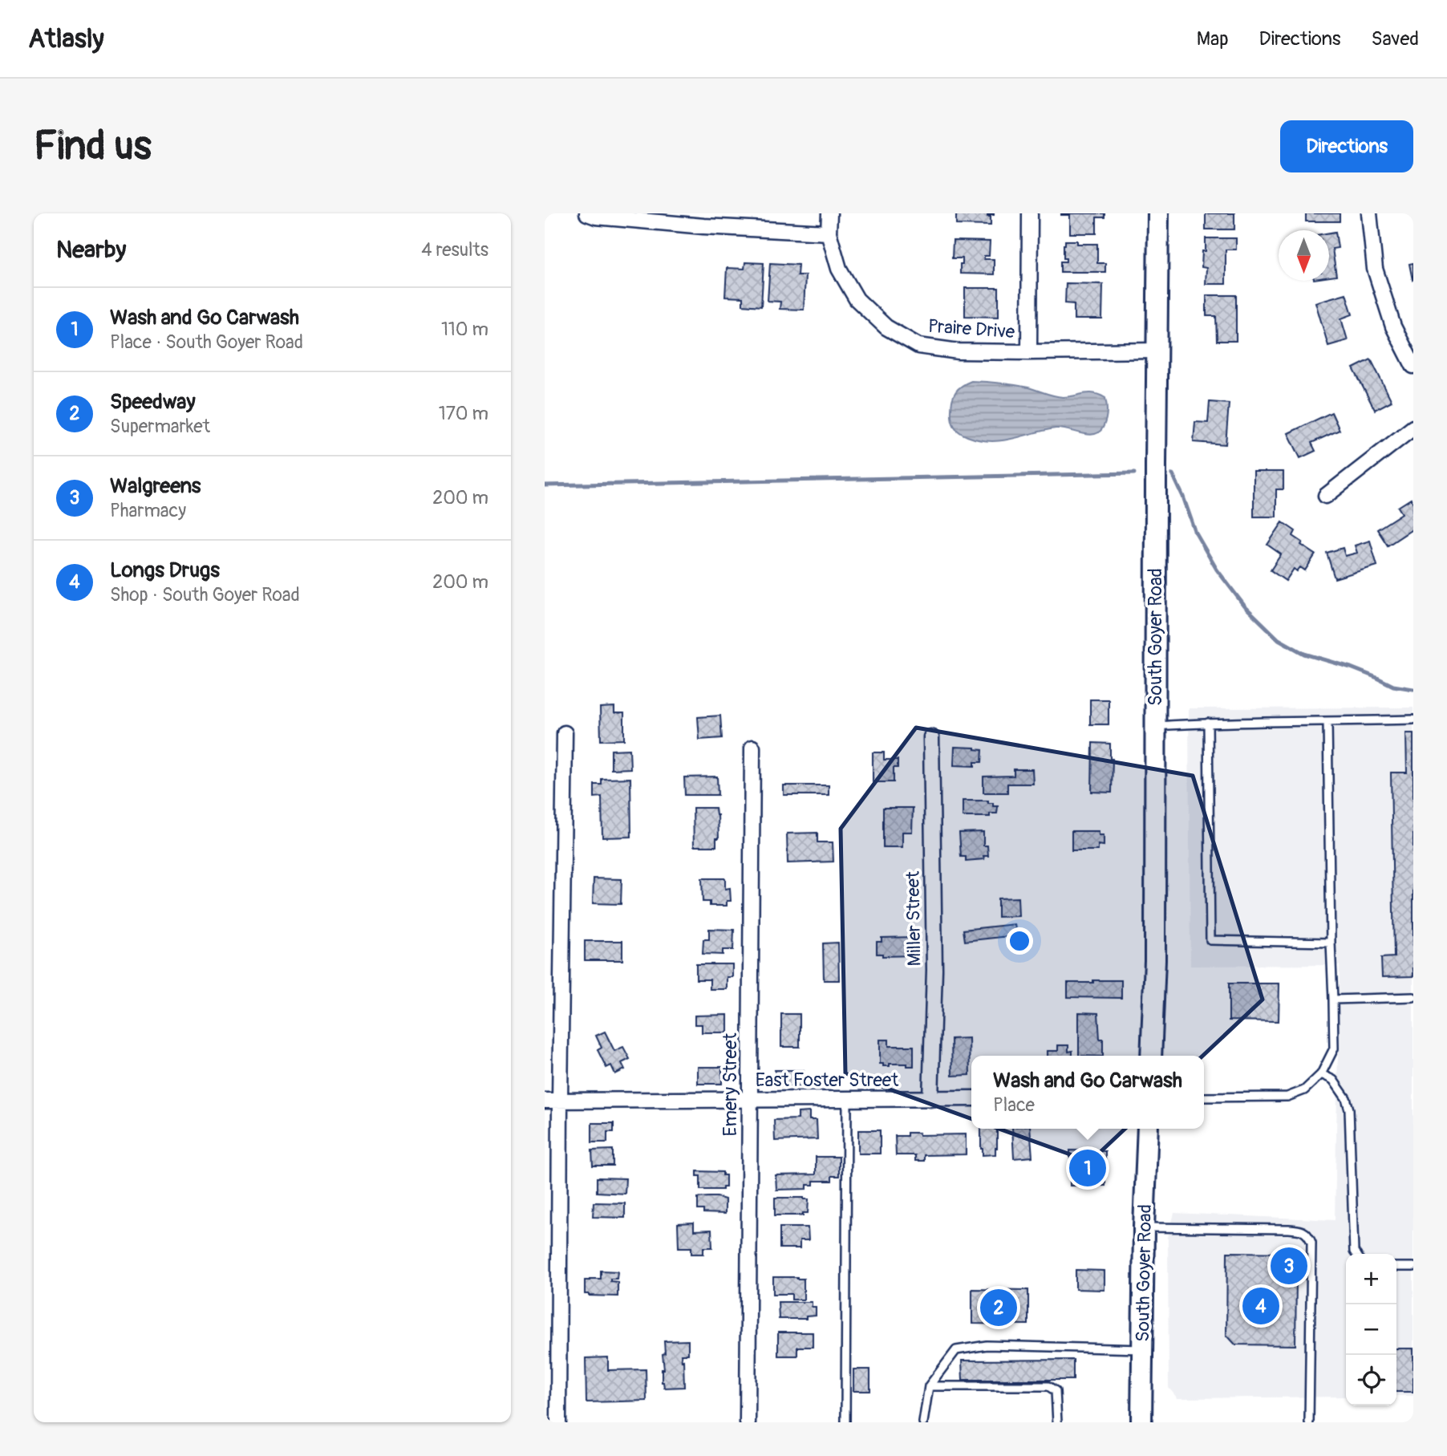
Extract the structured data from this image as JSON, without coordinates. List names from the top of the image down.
{
  "streets": {
    "street": [
      "Praire Drive",
      "South Goyer Road",
      "Miller Street",
      "East Foster Street",
      "Emery Street"
    ]
  },
  "crossings": [
    ["Praire Drive", "South Goyer Road"],
    ["Miller Street", "East Foster Street"],
    ["East Foster Street", "Emery Street"]
  ],
  "north": "bottom",
  "page": {
    "header": "Atlasly",
    "nav": ["Map", "Directions", "Saved"],
    "buttons": "Directions",
    "title": "Find us",
    "heading": ["Nearby", "4 results"],
    "list": [
      {
        "mark": "1",
        "name": "Wash and Go Carwash",
        "note": "Place · South Goyer Road",
        "value": "110 m"
      },
      {
        "mark": "2",
        "name": "Speedway",
        "note": "Supermarket",
        "value": "170 m"
      },
      {
        "mark": "3",
        "name": "Walgreens",
        "note": "Pharmacy",
        "value": "200 m"
      },
      {
        "mark": "4",
        "name": "Longs Drugs",
        "note": "Shop · South Goyer Road",
        "value": "200 m"
      }
    ],
    "popup": ["Wash and Go Carwash", "Place"],
    "pins": [
      "1",
      "3",
      "4",
      "2"
    ],
    "map_buttons": ["+", "−"]
  }
}
